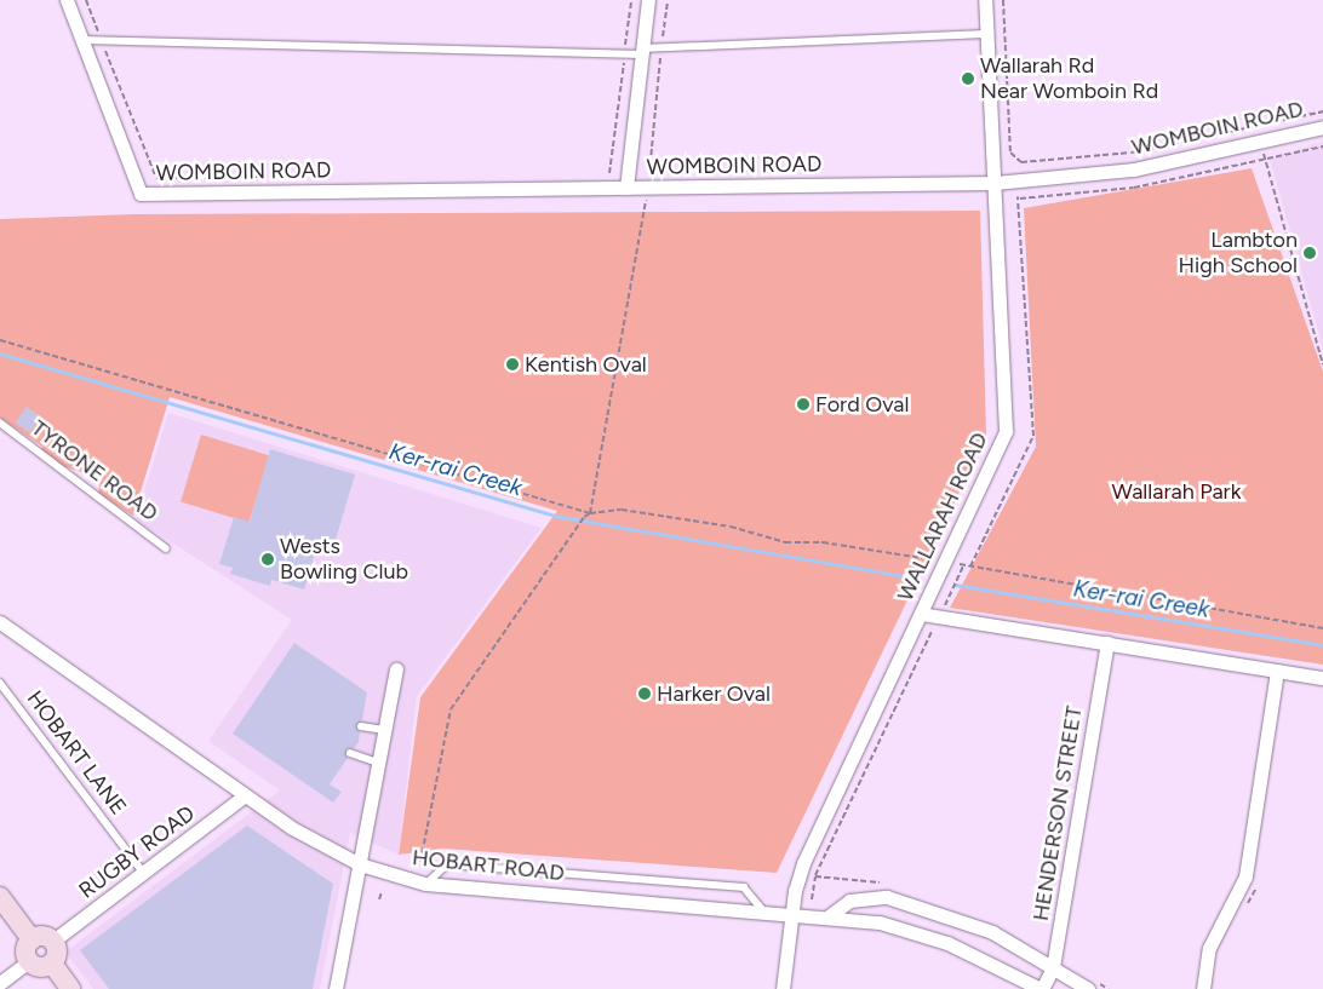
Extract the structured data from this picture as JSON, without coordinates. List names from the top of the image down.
{
  "streets": {
    "street": [
      "WOMBOIN ROAD",
      "WALLARAH ROAD",
      "HENDERSON STREET",
      "RUGBY ROAD",
      "HOBART ROAD"
    ],
    "lane": ["TYRONE ROAD", "HOBART LANE"]
  },
  "crossings": [
    ["WOMBOIN ROAD", "WALLARAH ROAD"],
    ["WALLARAH ROAD", "HOBART ROAD"],
    ["HOBART LANE", "RUGBY ROAD"],
    ["HENDERSON STREET", "HOBART ROAD"],
    ["RUGBY ROAD", "HOBART ROAD"]
  ],
  "water": ["Ker-rai Creek"],
  "parks": ["Wallarah Park"],
  "places": [
    "Wallarah Rd Near Womboin Rd",
    "Lambton High School",
    "Kentish Oval",
    "Ford Oval",
    "Wests Bowling Club",
    "Harker Oval"
  ]
}
